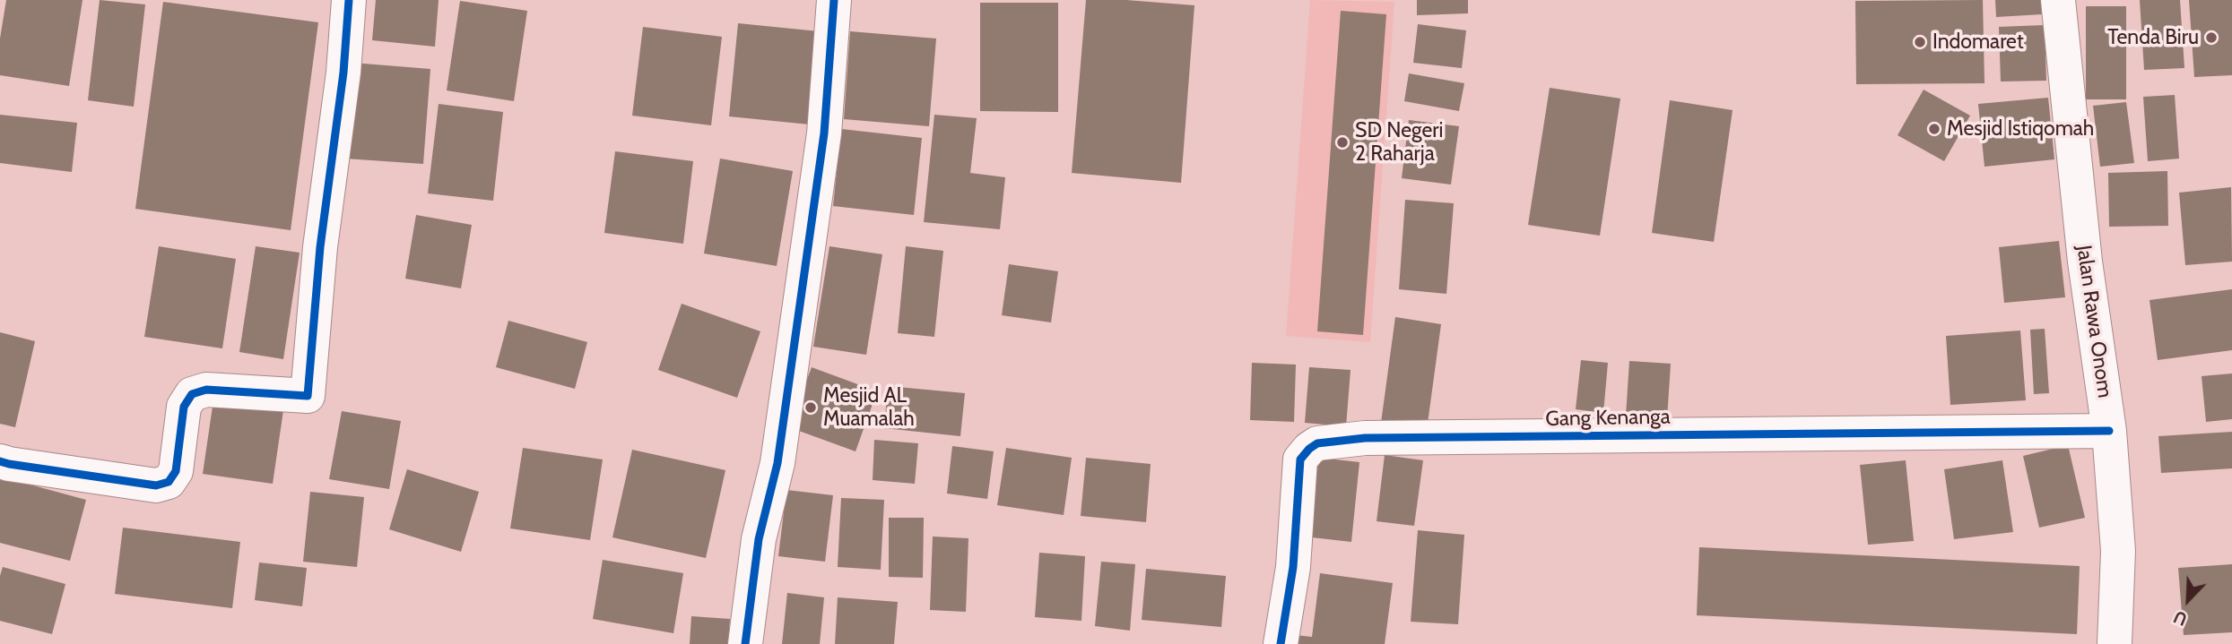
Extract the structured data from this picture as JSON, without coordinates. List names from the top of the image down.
{
  "streets": {
    "street": ["Jalan Rawa Onom", "Gang Kenanga"]
  },
  "crossings": [
    ["Jalan Rawa Onom", "Gang Kenanga"]
  ],
  "places": [
    "Tenda Biru",
    "Indomaret",
    "Mesjid Istiqomah",
    "SD Negeri 2 Raharja",
    "Mesjid AL Muamalah"
  ],
  "north": "bottom left"
}
